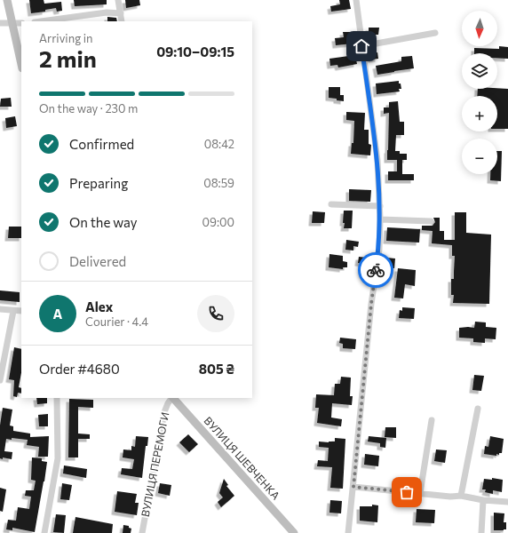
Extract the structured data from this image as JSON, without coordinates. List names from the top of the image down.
{
  "streets": {
    "main road": ["ВУЛИЦЯ ШЕВЧЕНКА"],
    "street": ["ВУЛИЦЯ ПЕРЕМОГИ"]
  },
  "north": "bottom",
  "page": {
    "map_buttons": ["+", "−"],
    "heading": ["2 min", "Arriving in", "09:10–09:15"],
    "panel": [
      "Alex",
      "Courier · 4.4",
      "Order #4680",
      "805 ₴"
    ],
    "bar": "On the way · 230 m",
    "list": [
      ["Confirmed", "08:42"],
      ["Preparing", "08:59"],
      ["On the way", "09:00"],
      "Delivered"
    ],
    "round": "A"
  }
}
